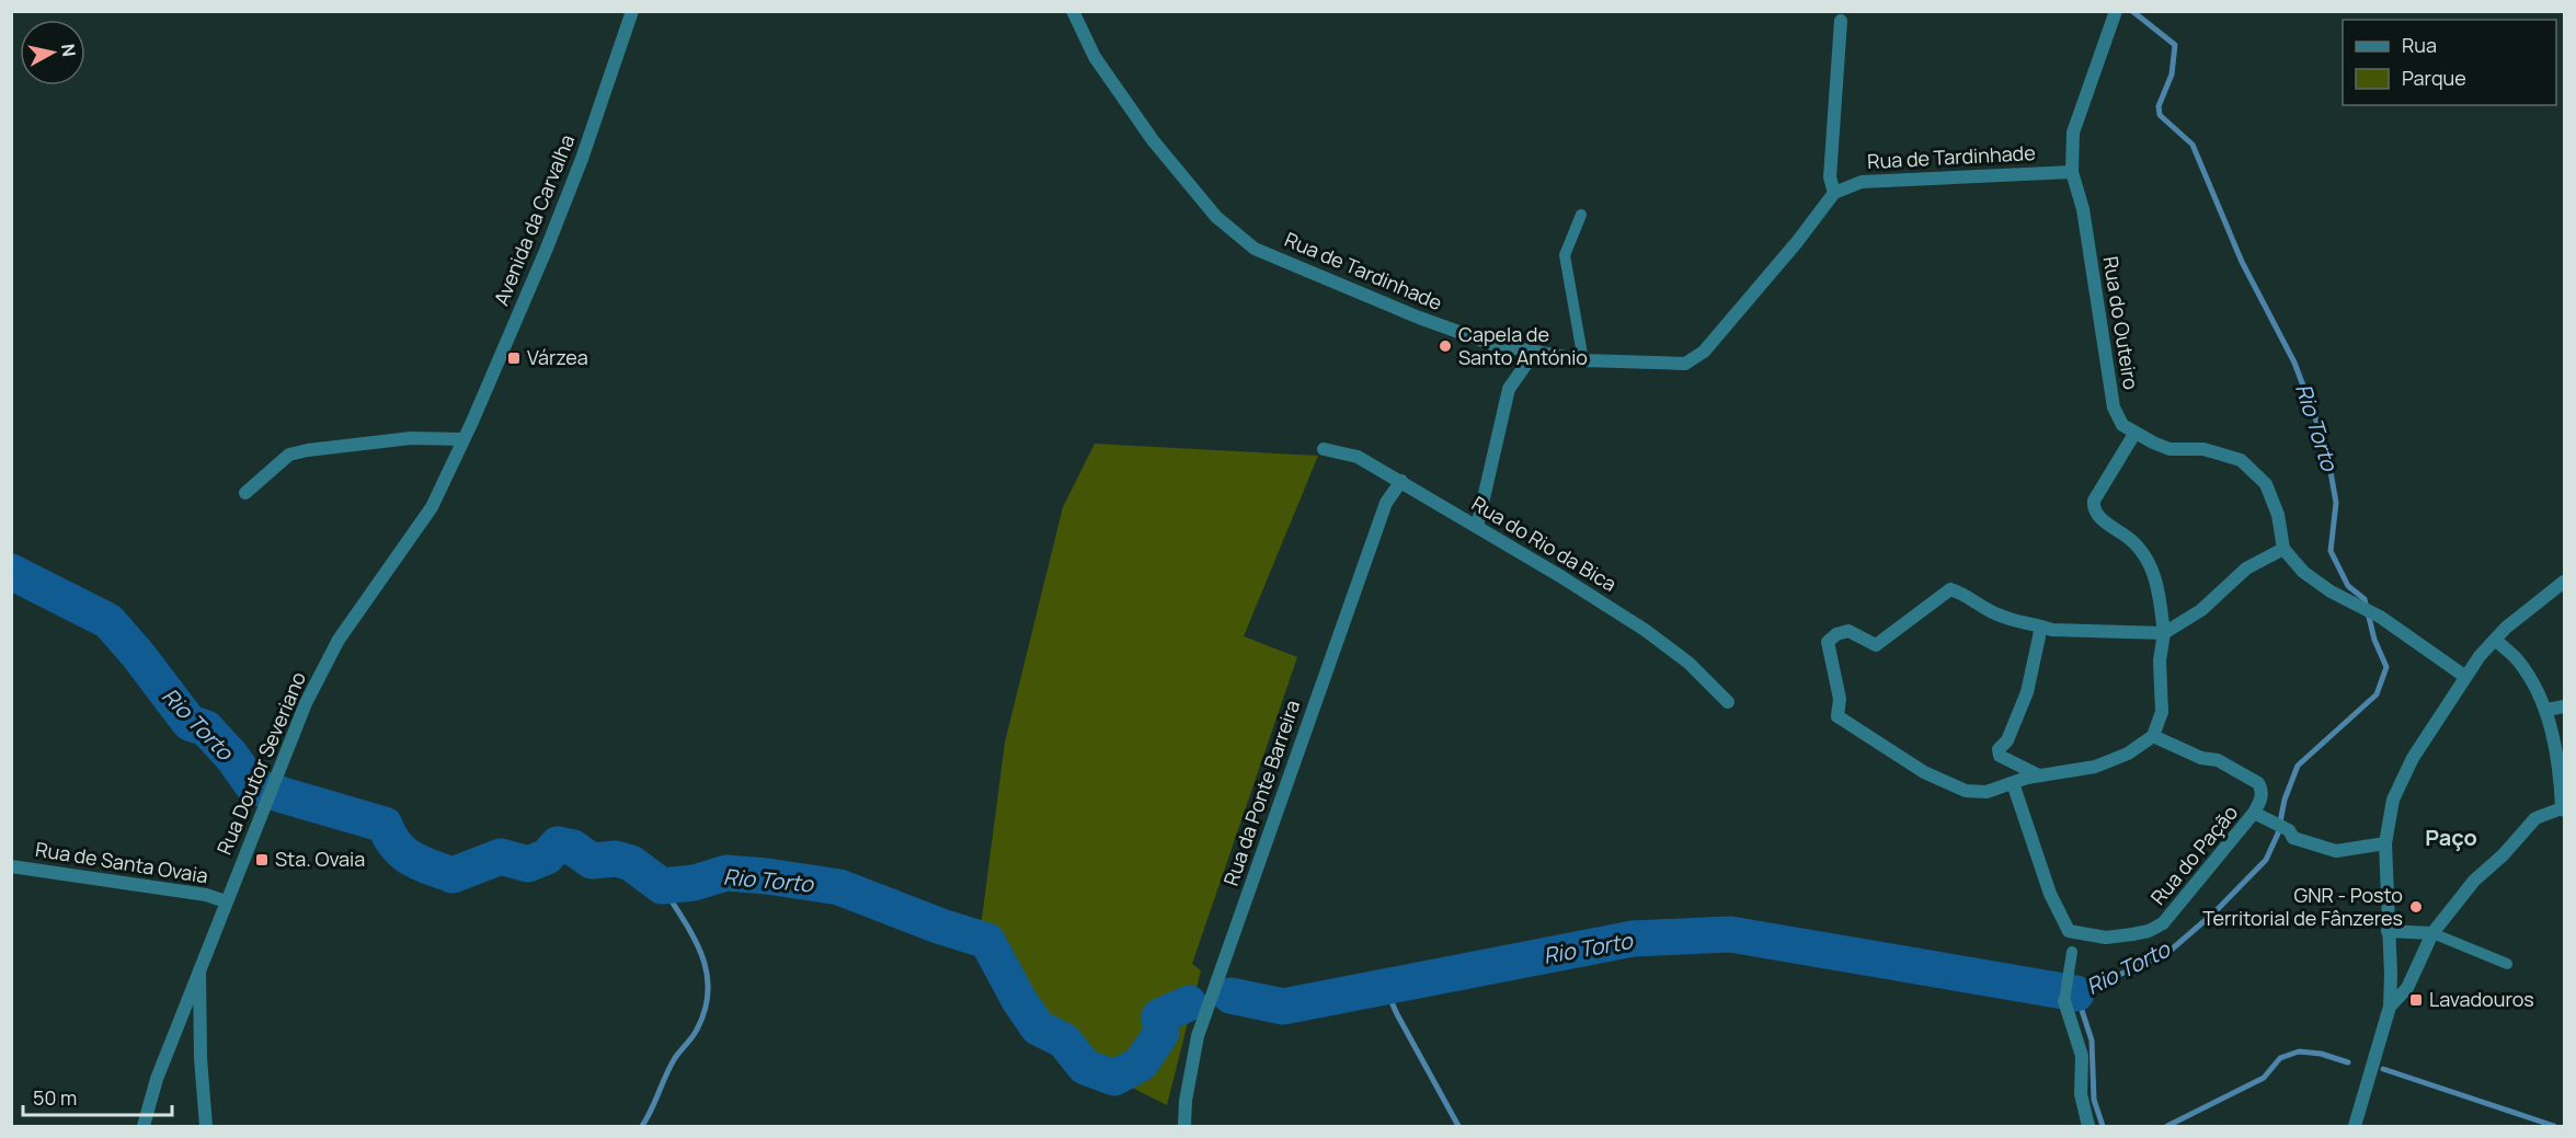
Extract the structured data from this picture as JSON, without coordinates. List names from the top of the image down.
{
  "streets": {
    "street": [
      "Rua de Tardinhade",
      "Avenida da Carvalha",
      "Rua do Outeiro",
      "Rua do Rio da Bica",
      "Rua Doutor Severiano",
      "Rua da Ponte Barreira",
      "Rua do Pação",
      "Rua de Santa Ovaia"
    ]
  },
  "crossings": [
    ["Rua de Tardinhade", "Rua do Outeiro"],
    ["Avenida da Carvalha", "Rua Doutor Severiano"],
    ["Rua do Rio da Bica", "Rua da Ponte Barreira"],
    ["Rua Doutor Severiano", "Rua de Santa Ovaia"]
  ],
  "districts": ["Paço"],
  "water": ["Rio Torto"],
  "places": {
    "other": ["Capela de Santo António", "GNR - Posto Territorial de Fânzeres"],
    "transit": ["Várzea", "Sta. Ovaia", "Lavadouros"]
  },
  "legend": ["Rua", "Parque"],
  "scale_bar": "50 m",
  "north": "right"
}
